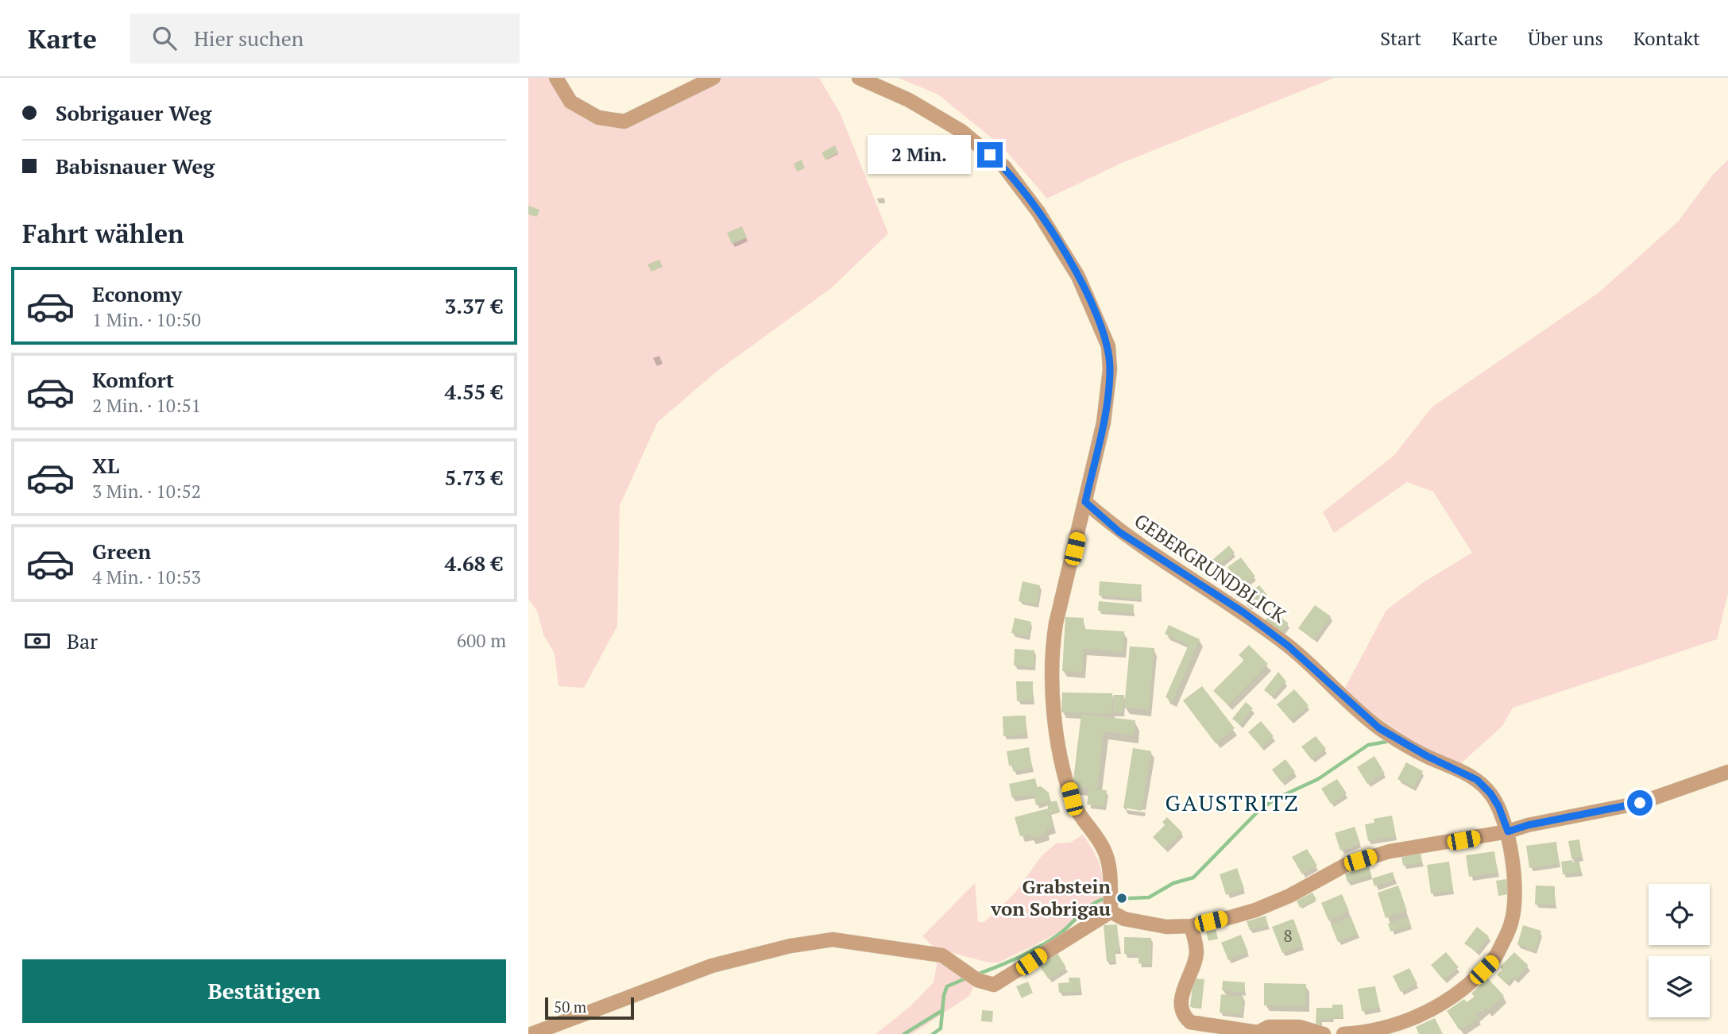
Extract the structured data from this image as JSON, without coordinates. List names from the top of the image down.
{
  "streets": {
    "street": ["GEBERGRUNDBLICK"]
  },
  "districts": ["GAUSTRITZ"],
  "places": ["Grabstein von Sobrigau"],
  "house_numbers": ["8"],
  "scale_bar": "50 m",
  "page": {
    "header": "Karte",
    "search": "Hier suchen",
    "nav": [
      "Start",
      "Karte",
      "Über uns",
      "Kontakt"
    ],
    "banner": ["Sobrigauer Weg", "Babisnauer Weg"],
    "bubble": "2 Min.",
    "heading": "Fahrt wählen",
    "list": [
      {
        "name": "Economy",
        "note": "1 Min. · 10:50",
        "value": "3.37 €"
      },
      {
        "name": "Komfort",
        "note": "2 Min. · 10:51",
        "value": "4.55 €"
      },
      {
        "name": "XL",
        "note": "3 Min. · 10:52",
        "value": "5.73 €"
      },
      {
        "name": "Green",
        "note": "4 Min. · 10:53",
        "value": "4.68 €"
      }
    ],
    "pay": ["Bar", "600 m"],
    "buttons": "Bestätigen",
    "scale": "50 m"
  }
}
